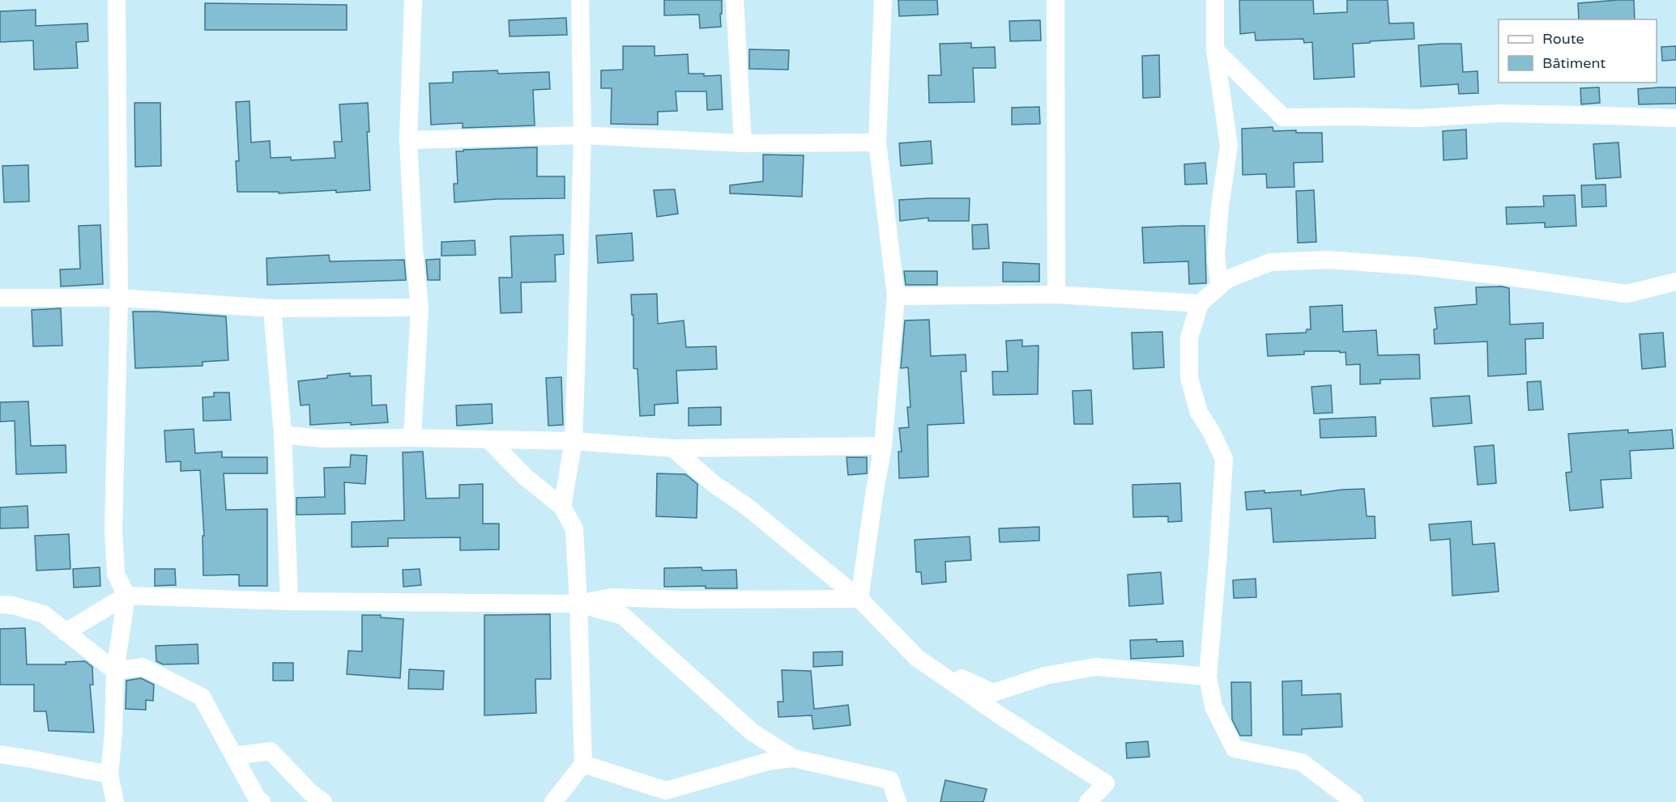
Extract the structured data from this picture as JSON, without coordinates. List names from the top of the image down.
{
  "legend": ["Route", "Bâtiment"]
}
